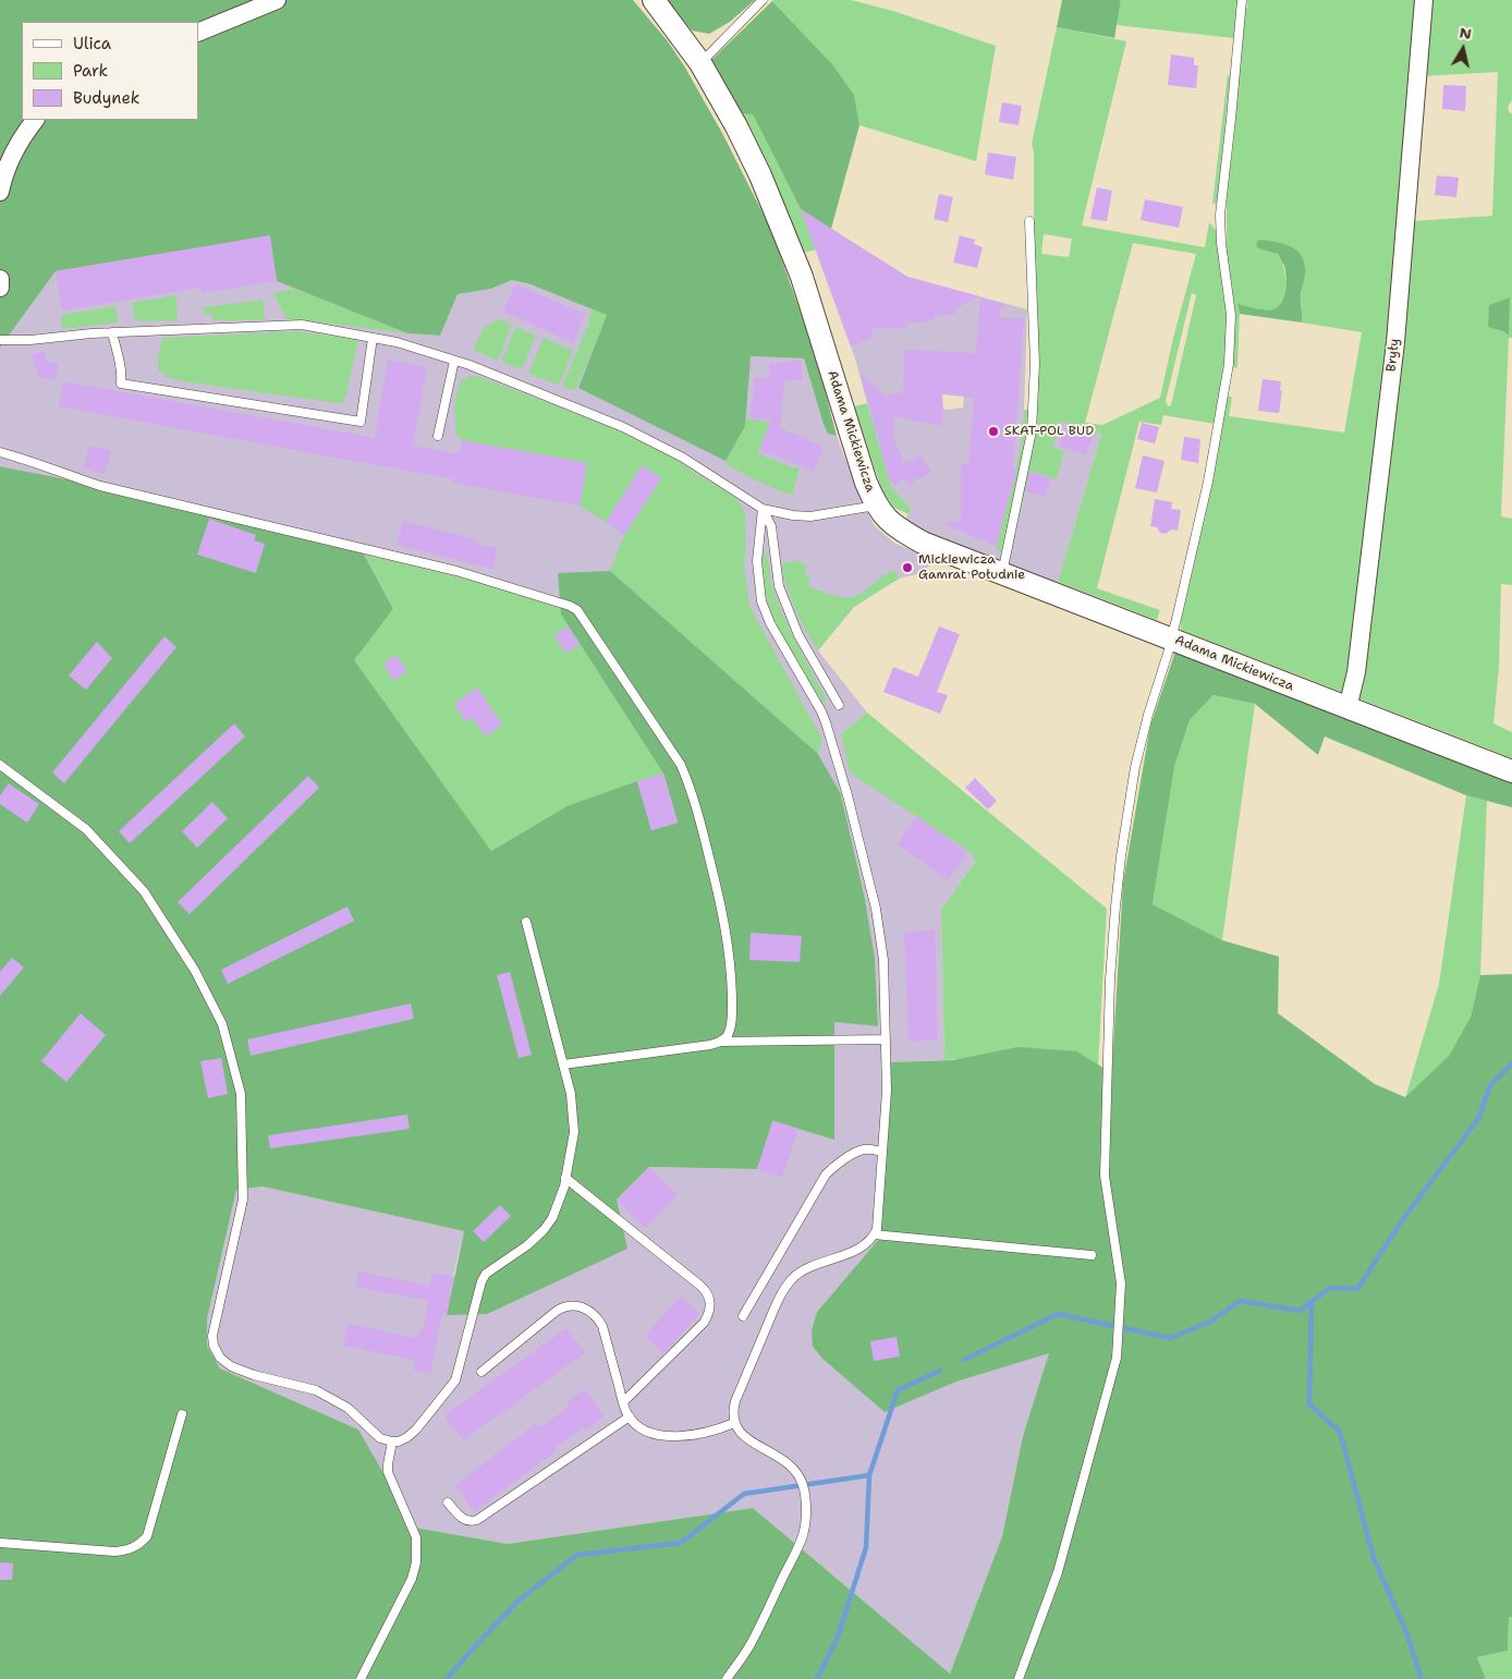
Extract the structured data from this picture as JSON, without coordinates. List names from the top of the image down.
{
  "streets": {
    "street": ["Bryły", "Adama Mickiewicza"]
  },
  "crossings": [
    ["Bryły", "Adama Mickiewicza"]
  ],
  "places": ["SKAT-POL BUD", "Mickiewicza Gamrat Południe"],
  "legend": ["Ulica", "Park", "Budynek"],
  "north": "top"
}
